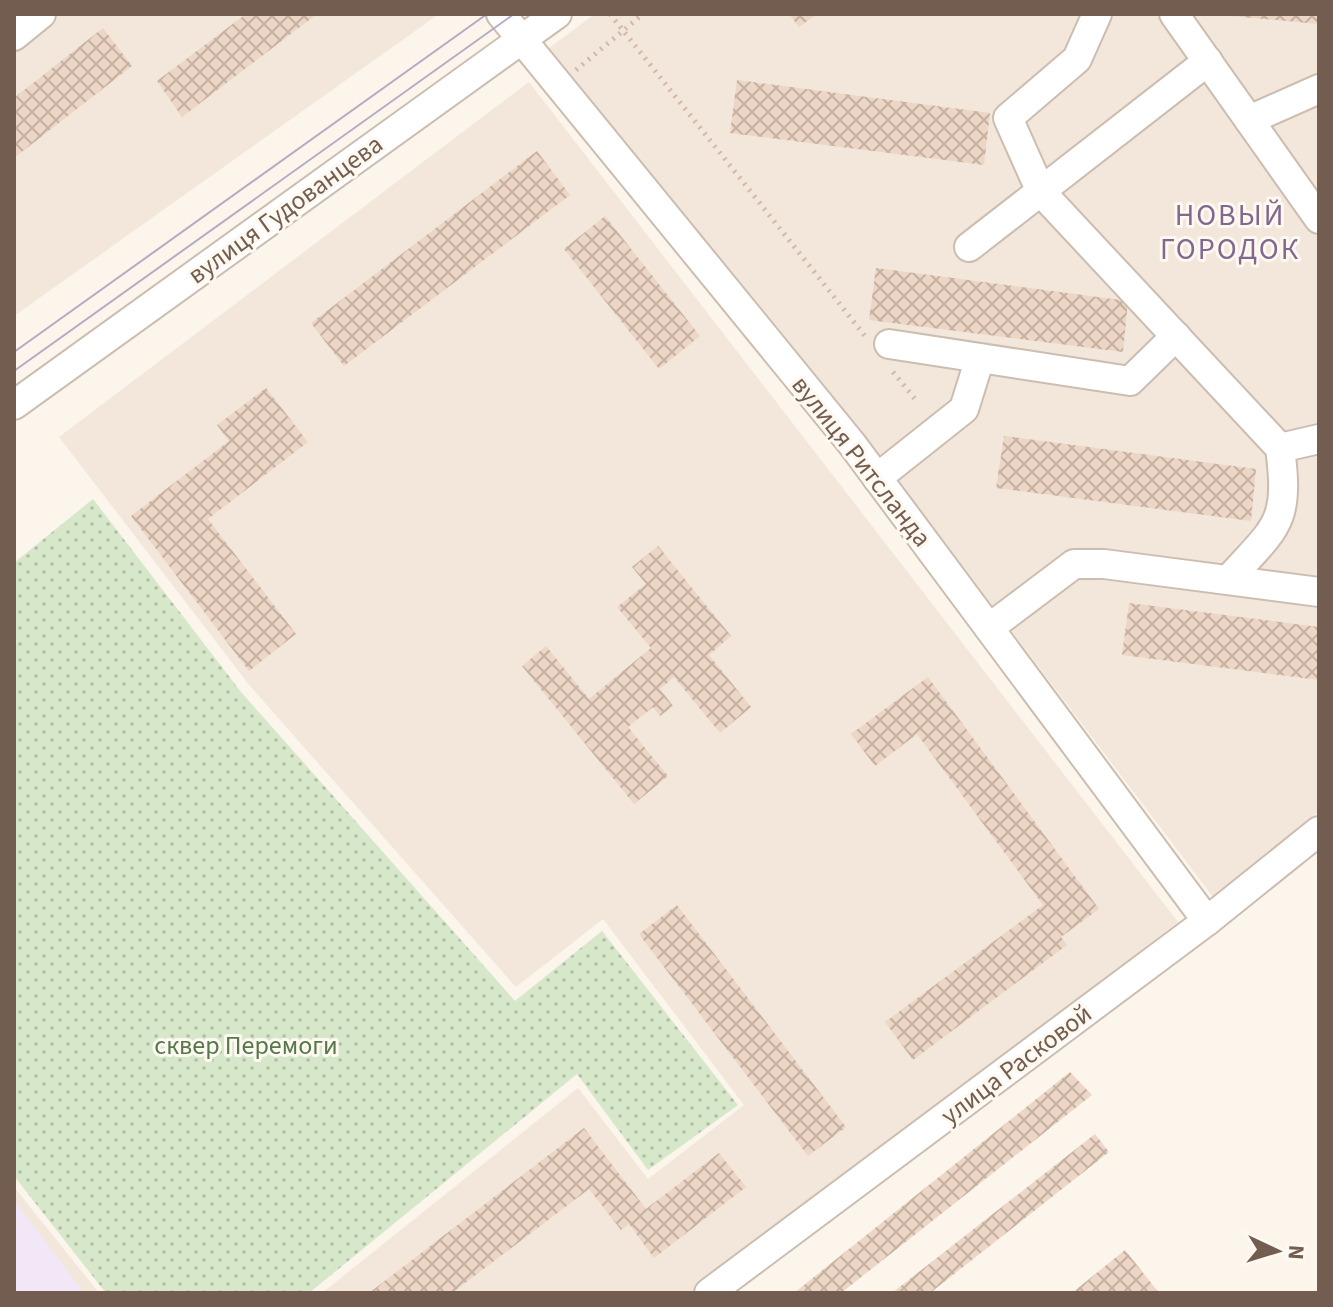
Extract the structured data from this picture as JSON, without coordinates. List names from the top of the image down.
{
  "streets": {
    "street": ["вулиця Гудованцева", "вулиця Ритсланда", "улица Расковой"]
  },
  "crossings": [
    ["вулиця Гудованцева", "вулиця Ритсланда"],
    ["вулиця Ритсланда", "улица Расковой"]
  ],
  "districts": ["НОВЫЙ ГОРОДОК"],
  "parks": ["сквер Перемоги"],
  "north": "right"
}
